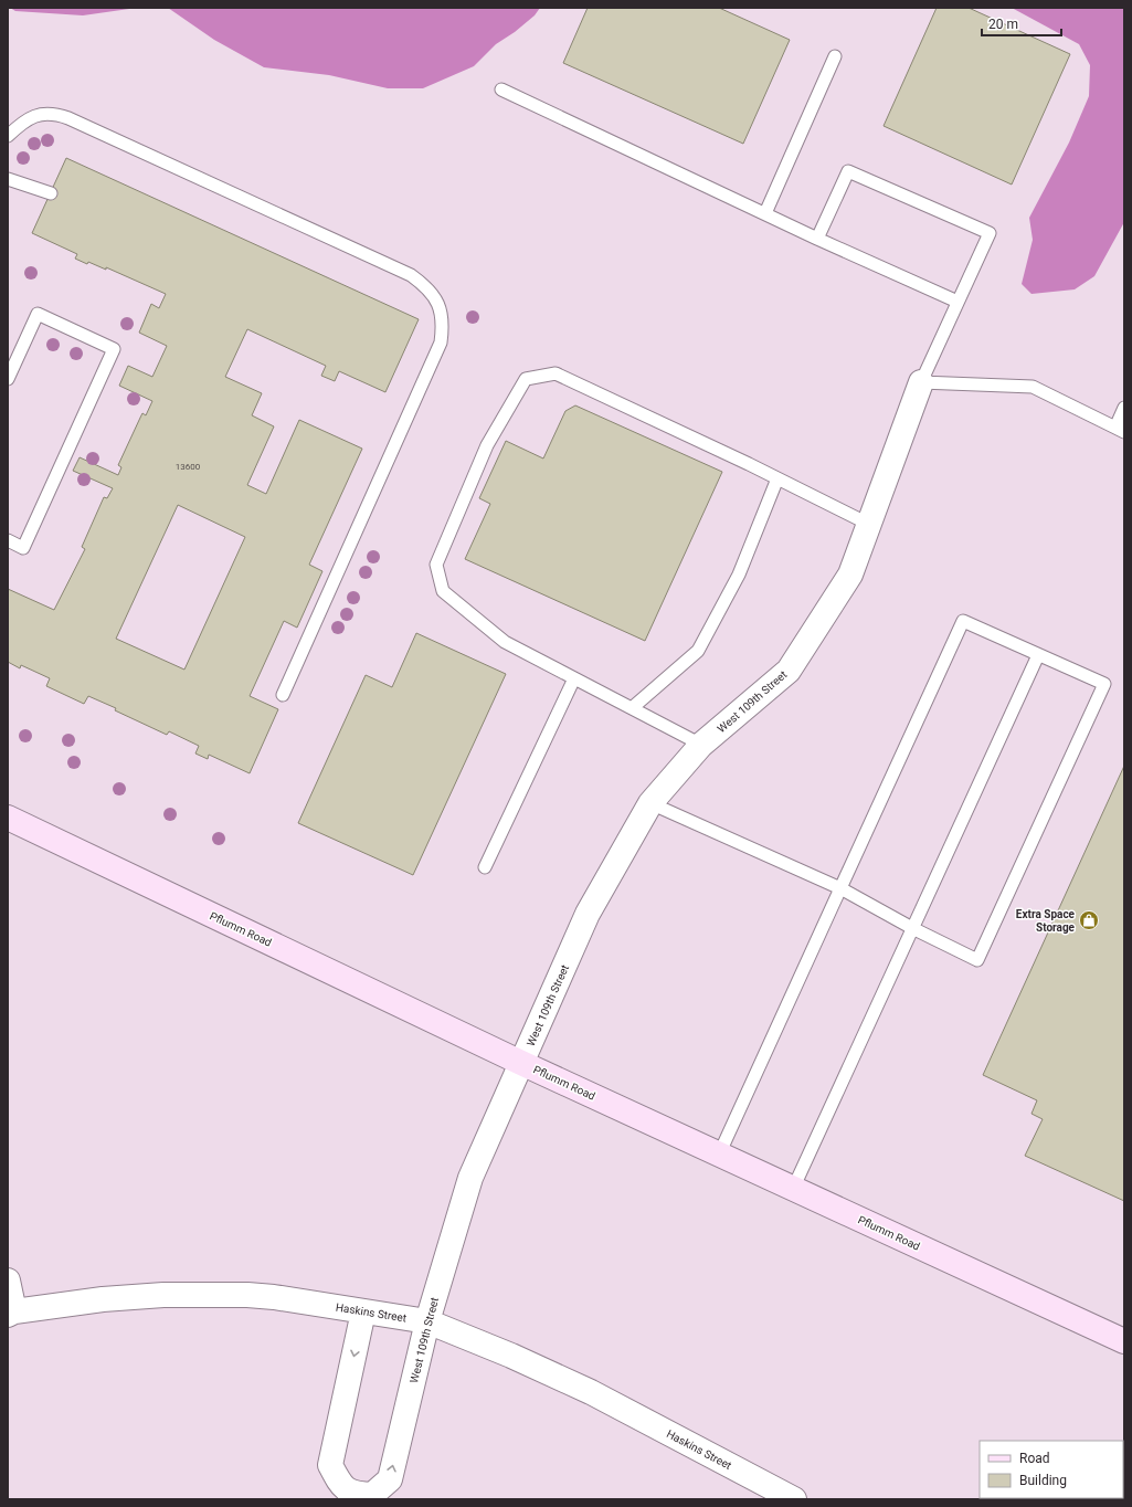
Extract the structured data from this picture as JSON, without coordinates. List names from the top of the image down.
{
  "streets": {
    "main road": ["Pflumm Road"],
    "street": ["West 109th Street", "Haskins Street"]
  },
  "crossings": [
    ["West 109th Street", "Pflumm Road"],
    ["West 109th Street", "Haskins Street"]
  ],
  "places": {
    "shop": ["Extra Space Storage"]
  },
  "house_numbers": ["13600"],
  "legend": ["Road", "Building"],
  "scale_bar": "20 m"
}
